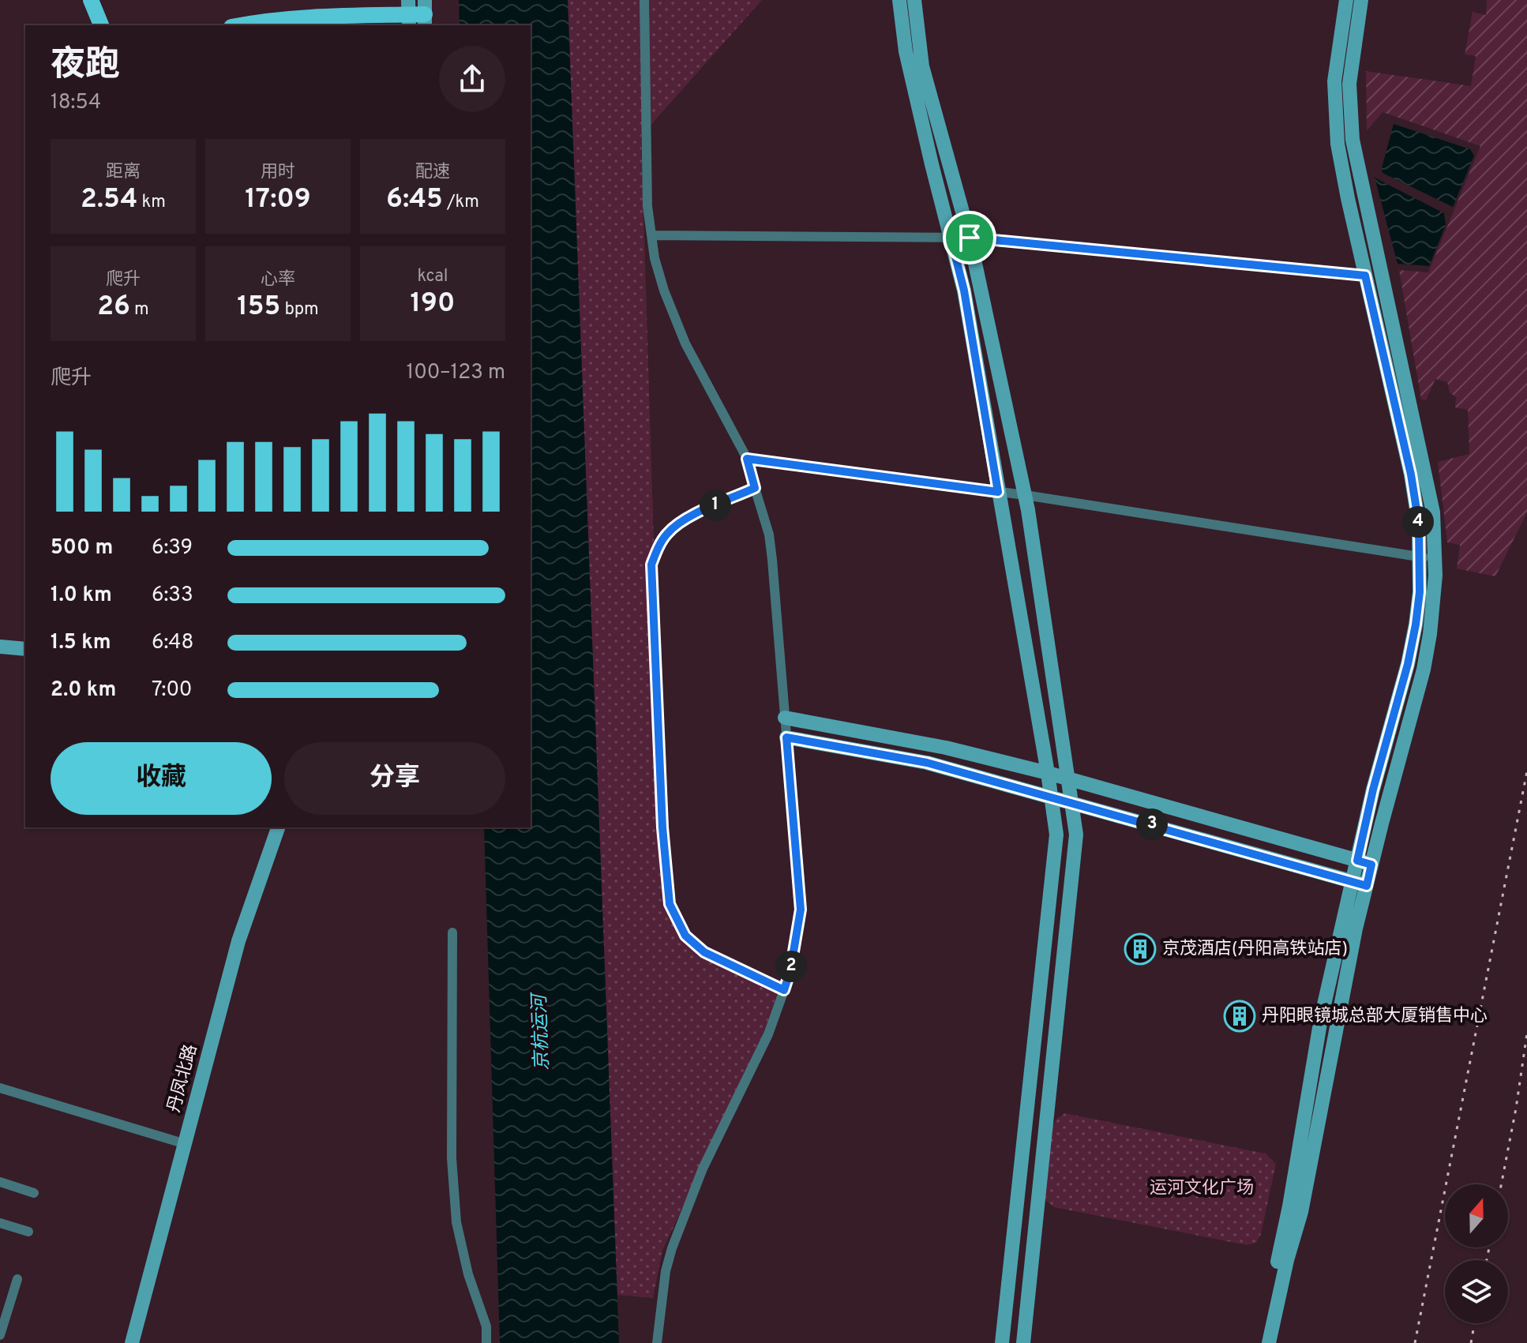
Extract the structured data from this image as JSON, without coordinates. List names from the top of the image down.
{
  "streets": {
    "street": ["丹凤北路"]
  },
  "water": ["京杭运河"],
  "parks": ["运河文化广场"],
  "places": {
    "building": ["京茂酒店(丹阳高铁站店)", "丹阳眼镜城总部大厦销售中心"]
  },
  "north": "top",
  "page": {
    "heading": ["夜跑", "18:54"],
    "stats": [
      ["距离", "2.54 km"],
      ["用时", "17:09"],
      ["配速", "6:45 /km"],
      ["爬升", "26 m"],
      ["心率", "155 bpm"],
      ["kcal", "190"]
    ],
    "chart": ["爬升", "100–123 m"],
    "pins": [
      "1",
      "4",
      "3",
      "2"
    ],
    "list": [
      {
        "name": "500 m",
        "note": "6:39"
      },
      {
        "name": "1.0 km",
        "note": "6:33"
      },
      {
        "name": "1.5 km",
        "note": "6:48"
      },
      {
        "name": "2.0 km",
        "note": "7:00"
      }
    ],
    "buttons": ["收藏", "分享"]
  }
}
